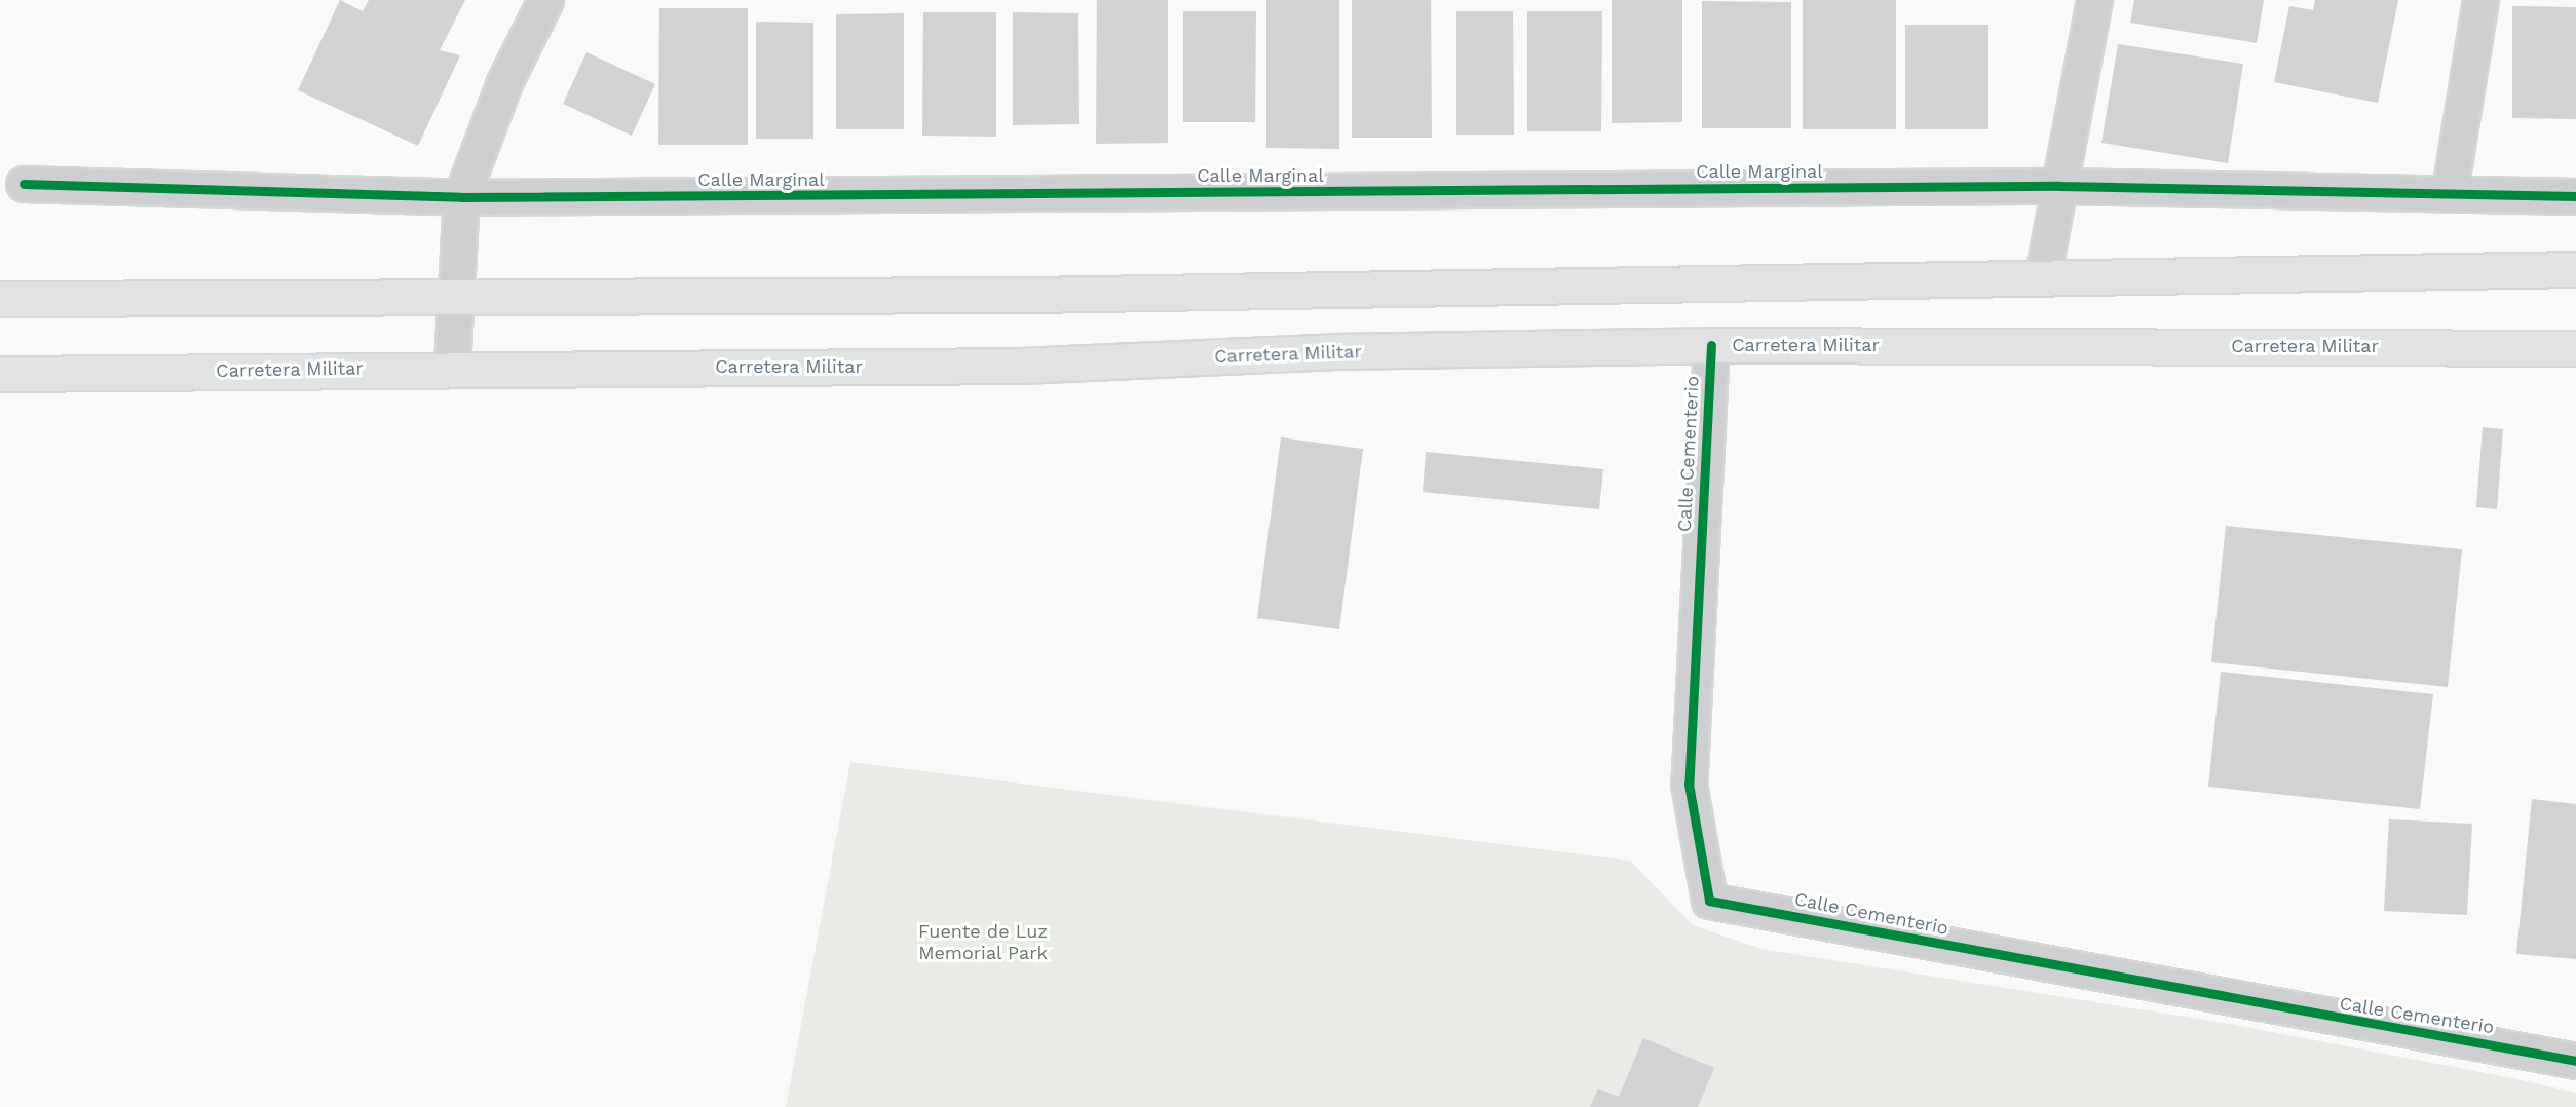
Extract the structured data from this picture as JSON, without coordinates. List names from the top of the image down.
{
  "streets": {
    "main road": ["Carretera Militar"],
    "street": ["Calle Marginal", "Calle Cementerio"]
  },
  "crossings": [
    ["Carretera Militar", "Calle Cementerio"]
  ],
  "parks": ["Fuente de Luz Memorial Park"]
}
